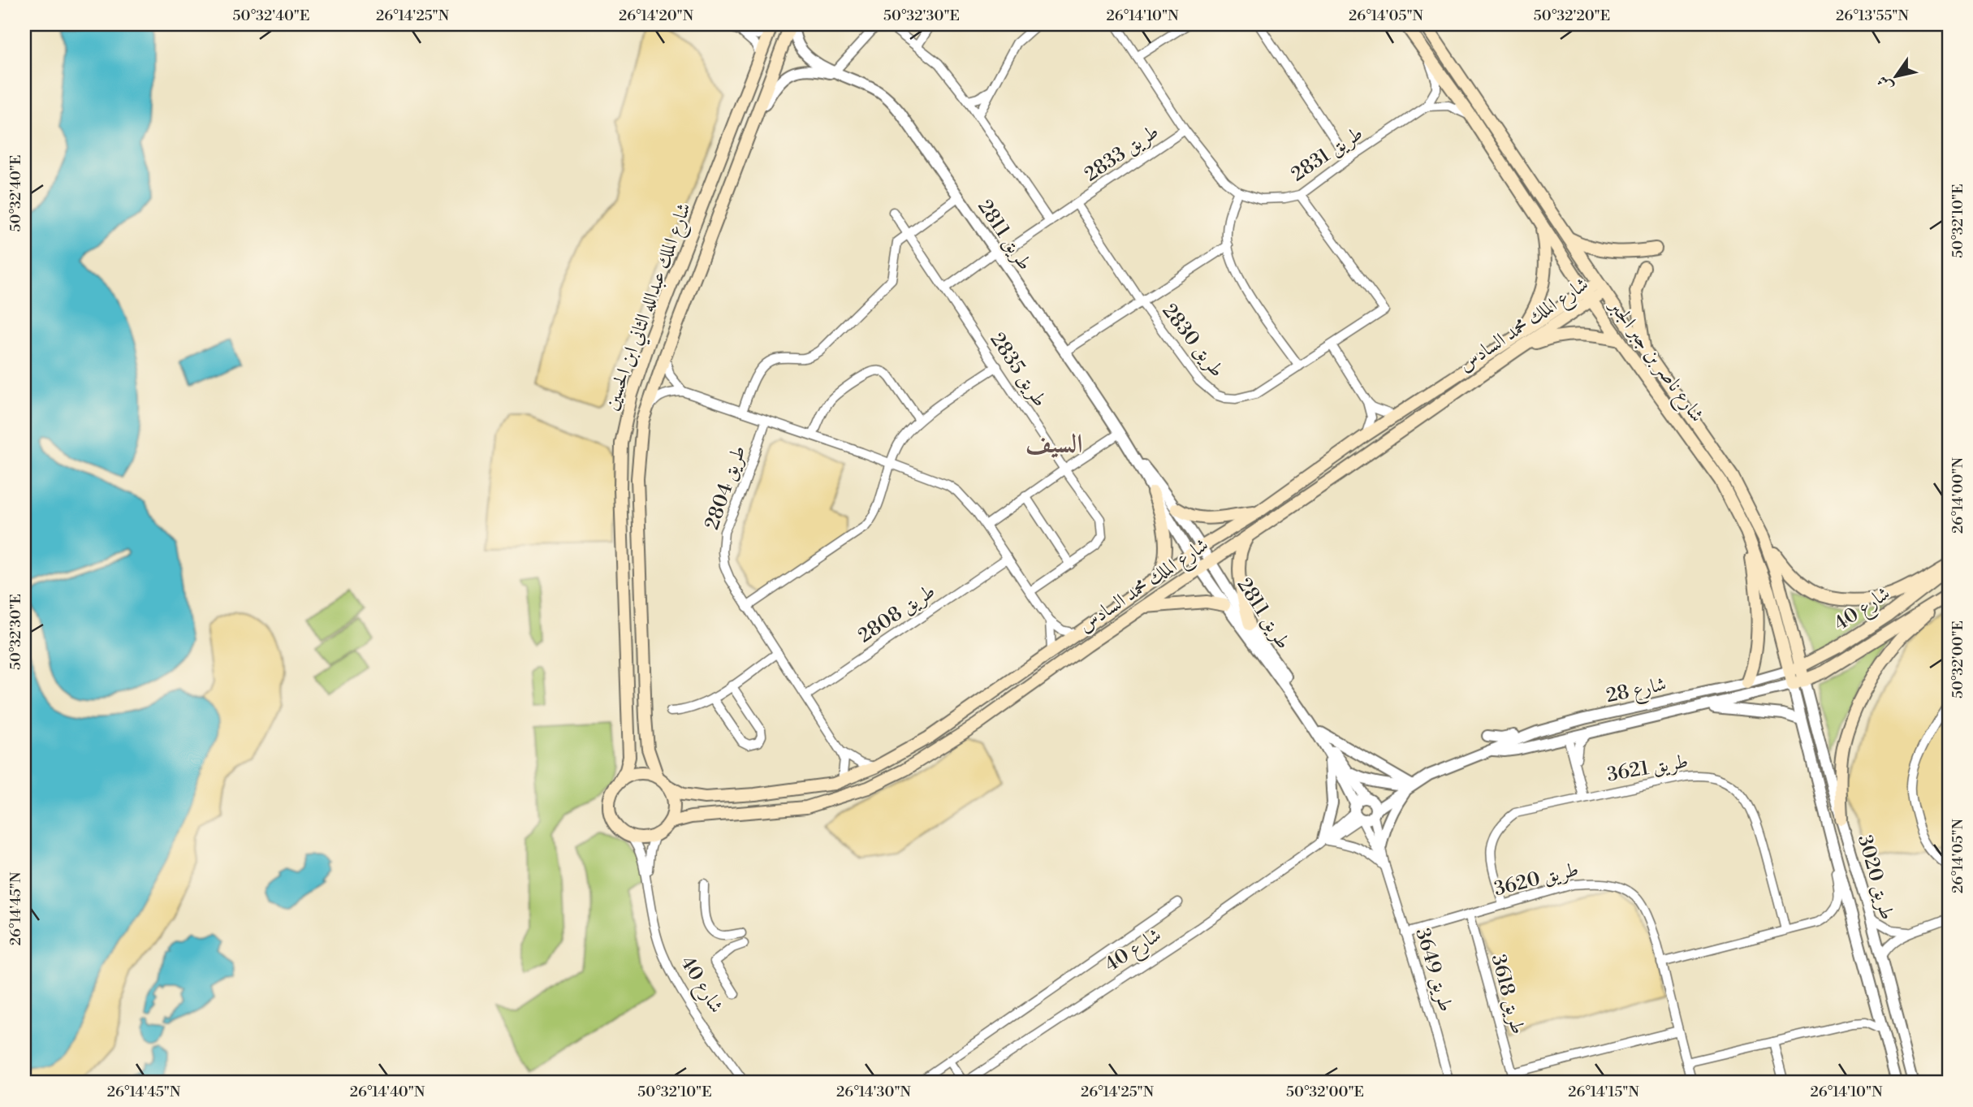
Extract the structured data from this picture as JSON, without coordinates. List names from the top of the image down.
{
  "streets": {
    "main road": [
      "شارع الملك عبدالله الثاني ابن الحسين",
      "شارع الملك محمد السادس",
      "شارع ناصر بن جبر الجبر",
      "شارع 40"
    ],
    "street": [
      "طريق 2833",
      "طريق 2831",
      "طريق 2811",
      "طريق 2830",
      "طريق 2835",
      "طريق 2804",
      "طريق 2808",
      "شارع 28",
      "طريق 3621",
      "طريق 3020",
      "طريق 3620",
      "طريق 3649",
      "طريق 3618"
    ]
  },
  "crossings": [
    ["طريق 2833", "طريق 2831"],
    ["طريق 2833", "طريق 2811"],
    ["طريق 2833", "طريق 2830"],
    ["طريق 2833", "طريق 2835"],
    ["طريق 2831", "طريق 2830"],
    ["طريق 2811", "شارع الملك عبدالله الثاني ابن الحسين"],
    ["طريق 2811", "شارع الملك محمد السادس"],
    ["طريق 2811", "طريق 2830"],
    ["طريق 2811", "شارع 40"],
    ["طريق 2811", "شارع 28"],
    ["طريق 2811", "طريق 3649"],
    ["شارع الملك عبدالله الثاني ابن الحسين", "شارع الملك محمد السادس"],
    ["شارع الملك عبدالله الثاني ابن الحسين", "شارع 40"],
    ["شارع الملك محمد السادس", "شارع ناصر بن جبر الجبر"],
    ["شارع الملك محمد السادس", "شارع 40"],
    ["شارع ناصر بن جبر الجبر", "شارع 40"],
    ["شارع ناصر بن جبر الجبر", "شارع 28"],
    ["شارع ناصر بن جبر الجبر", "طريق 3020"],
    ["طريق 2804", "طريق 2808"],
    ["شارع 40", "شارع 28"],
    ["شارع 40", "طريق 3020"],
    ["شارع 40", "طريق 3649"],
    ["شارع 28", "طريق 3020"],
    ["شارع 28", "طريق 3649"],
    ["طريق 3621", "طريق 3620"],
    ["طريق 3620", "طريق 3649"],
    ["طريق 3620", "طريق 3618"]
  ],
  "districts": ["السيف"],
  "north": "bottom left",
  "coordinates": [
    "50°32'40\"E",
    "26°14'25\"N",
    "26°14'20\"N",
    "50°32'30\"E",
    "26°14'10\"N",
    "26°14'05\"N",
    "50°32'20\"E",
    "26°13'55\"N",
    "50°32'10\"E",
    "26°14'00\"N",
    "50°32'00\"E",
    "26°14'45\"N",
    "26°14'40\"N",
    "26°14'30\"N",
    "26°14'15\"N"
  ]
}
